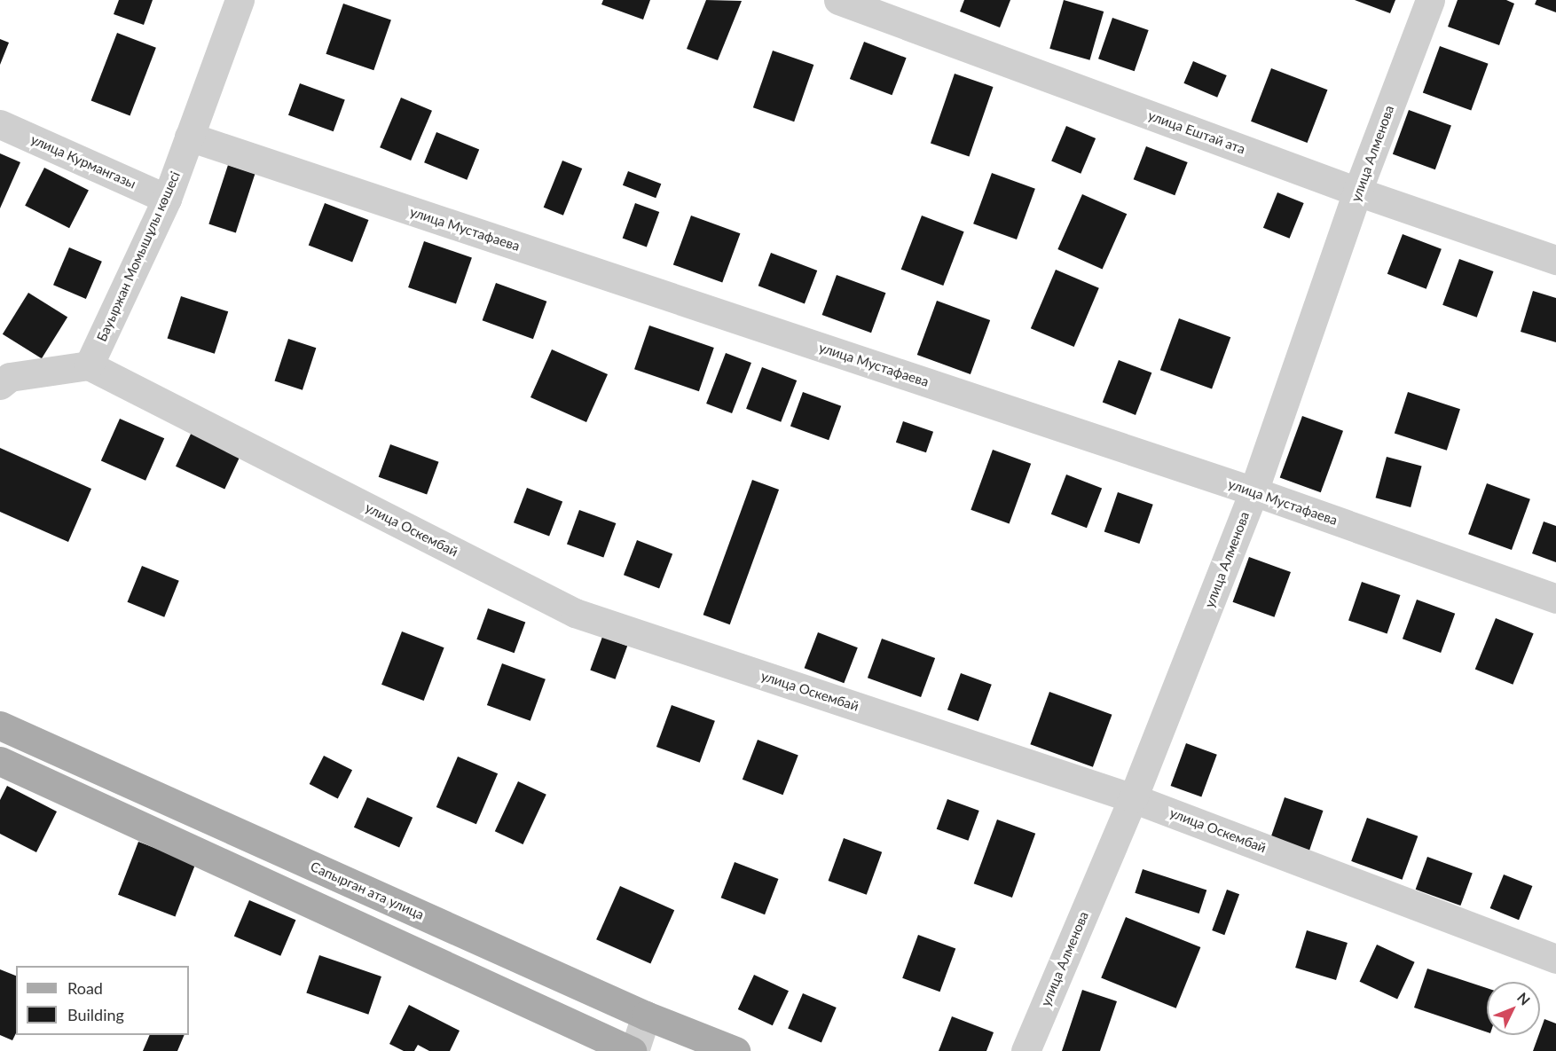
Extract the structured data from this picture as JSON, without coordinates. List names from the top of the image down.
{
  "streets": {
    "main road": ["Сапырган ата улица"],
    "street": [
      "улица Ештай ата",
      "улица Алменова",
      "улица Курмангазы",
      "улица Мустафаева",
      "Бауыржан Момышұлы көшесі",
      "улица Оскембай"
    ]
  },
  "crossings": [
    ["улица Ештай ата", "улица Алменова"],
    ["улица Алменова", "улица Мустафаева"],
    ["улица Алменова", "улица Оскембай"],
    ["улица Курмангазы", "Бауыржан Момышұлы көшесі"],
    ["улица Мустафаева", "Бауыржан Момышұлы көшесі"],
    ["Бауыржан Момышұлы көшесі", "улица Оскембай"]
  ],
  "legend": ["Road", "Building"],
  "north": "top right"
}
